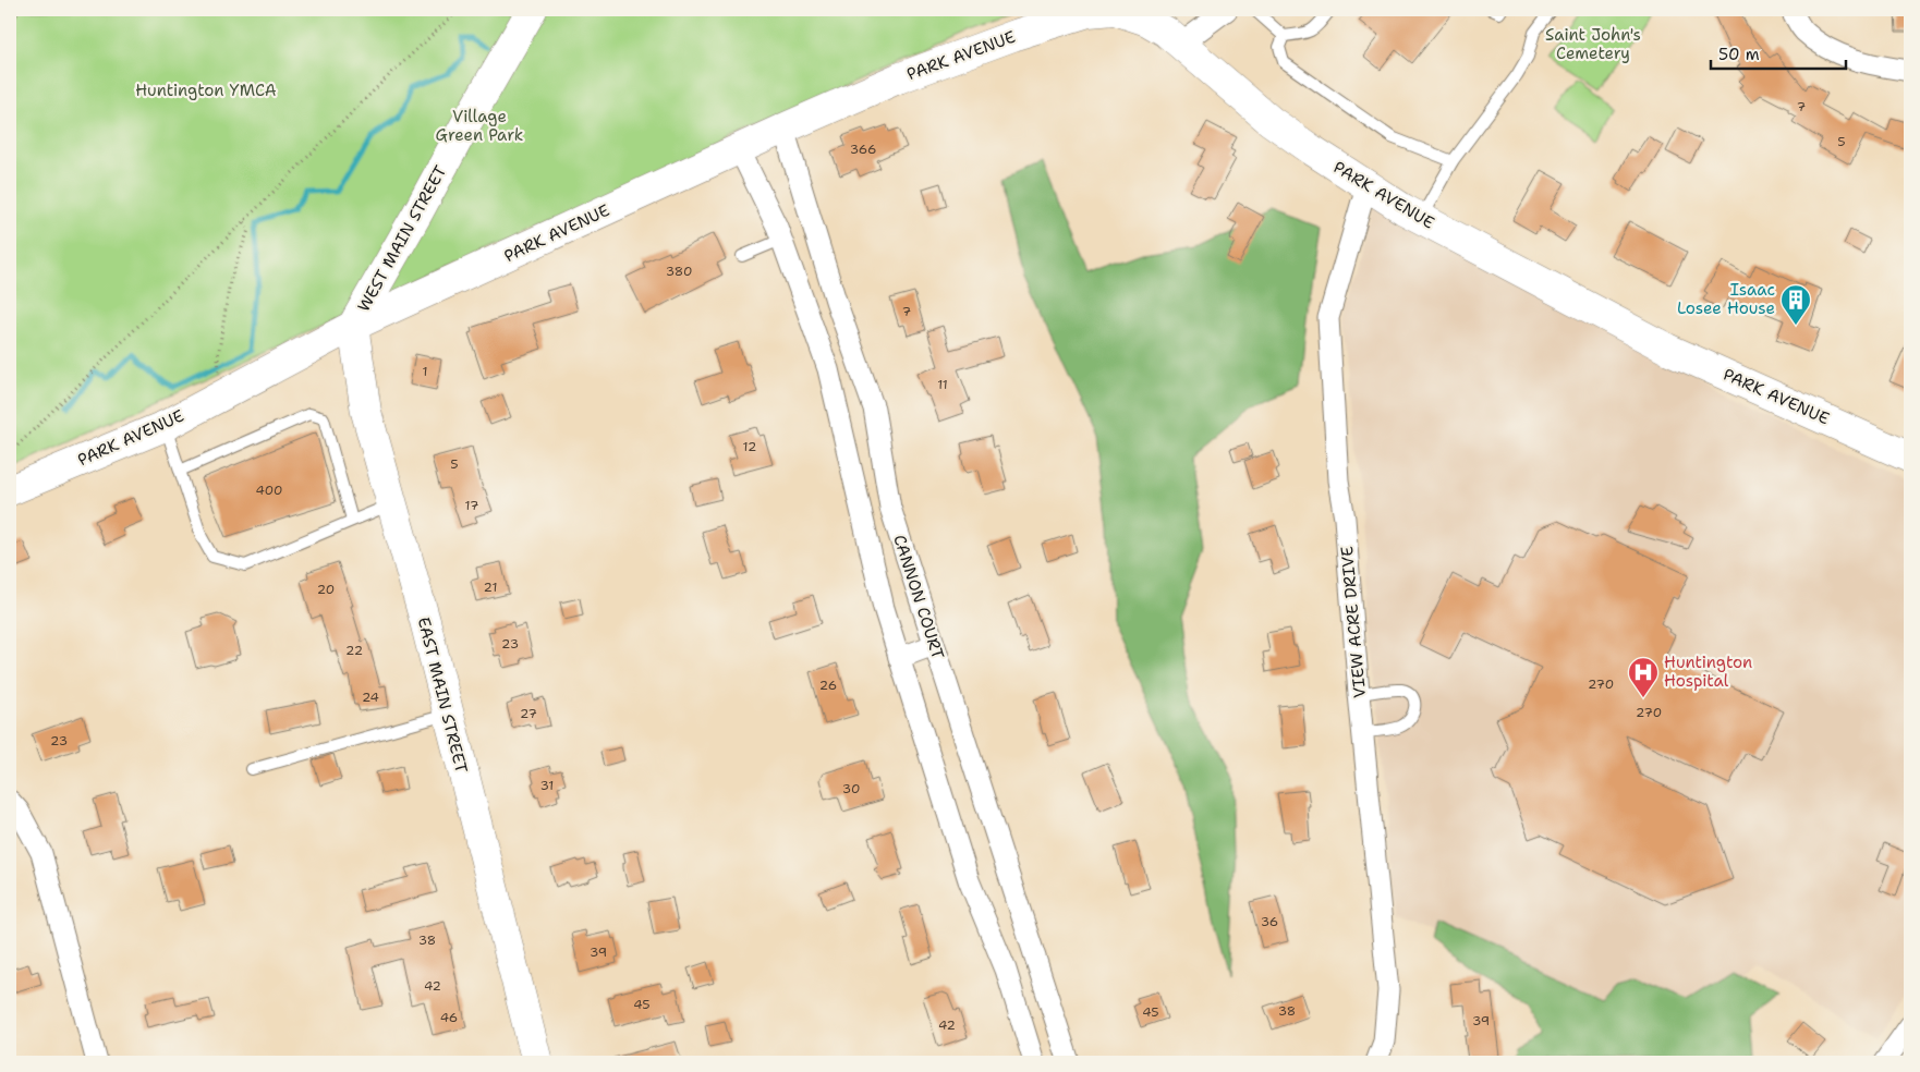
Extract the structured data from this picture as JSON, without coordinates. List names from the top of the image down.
{
  "streets": {
    "main road": ["PARK AVENUE", "WEST MAIN STREET", "EAST MAIN STREET"],
    "street": ["CANNON COURT", "VIEW ACRE DRIVE"]
  },
  "crossings": [
    ["PARK AVENUE", "WEST MAIN STREET"],
    ["PARK AVENUE", "CANNON COURT"],
    ["PARK AVENUE", "VIEW ACRE DRIVE"],
    ["PARK AVENUE", "EAST MAIN STREET"],
    ["WEST MAIN STREET", "EAST MAIN STREET"]
  ],
  "parks": ["Saint John's Cemetery", "Huntington YMCA", "Village Green Park"],
  "places": {
    "building": ["Isaac Losee House"],
    "hospital": ["Huntington Hospital"]
  },
  "house_numbers": [
    "7",
    "5",
    "366",
    "380",
    "7",
    "1",
    "11",
    "12",
    "5",
    "400",
    "17",
    "21",
    "20",
    "23",
    "22",
    "270",
    "26",
    "24",
    "270",
    "27",
    "23",
    "31",
    "30",
    "36",
    "38",
    "39",
    "42",
    "45",
    "38",
    "45",
    "46",
    "39",
    "42"
  ],
  "scale_bar": "50 m"
}
